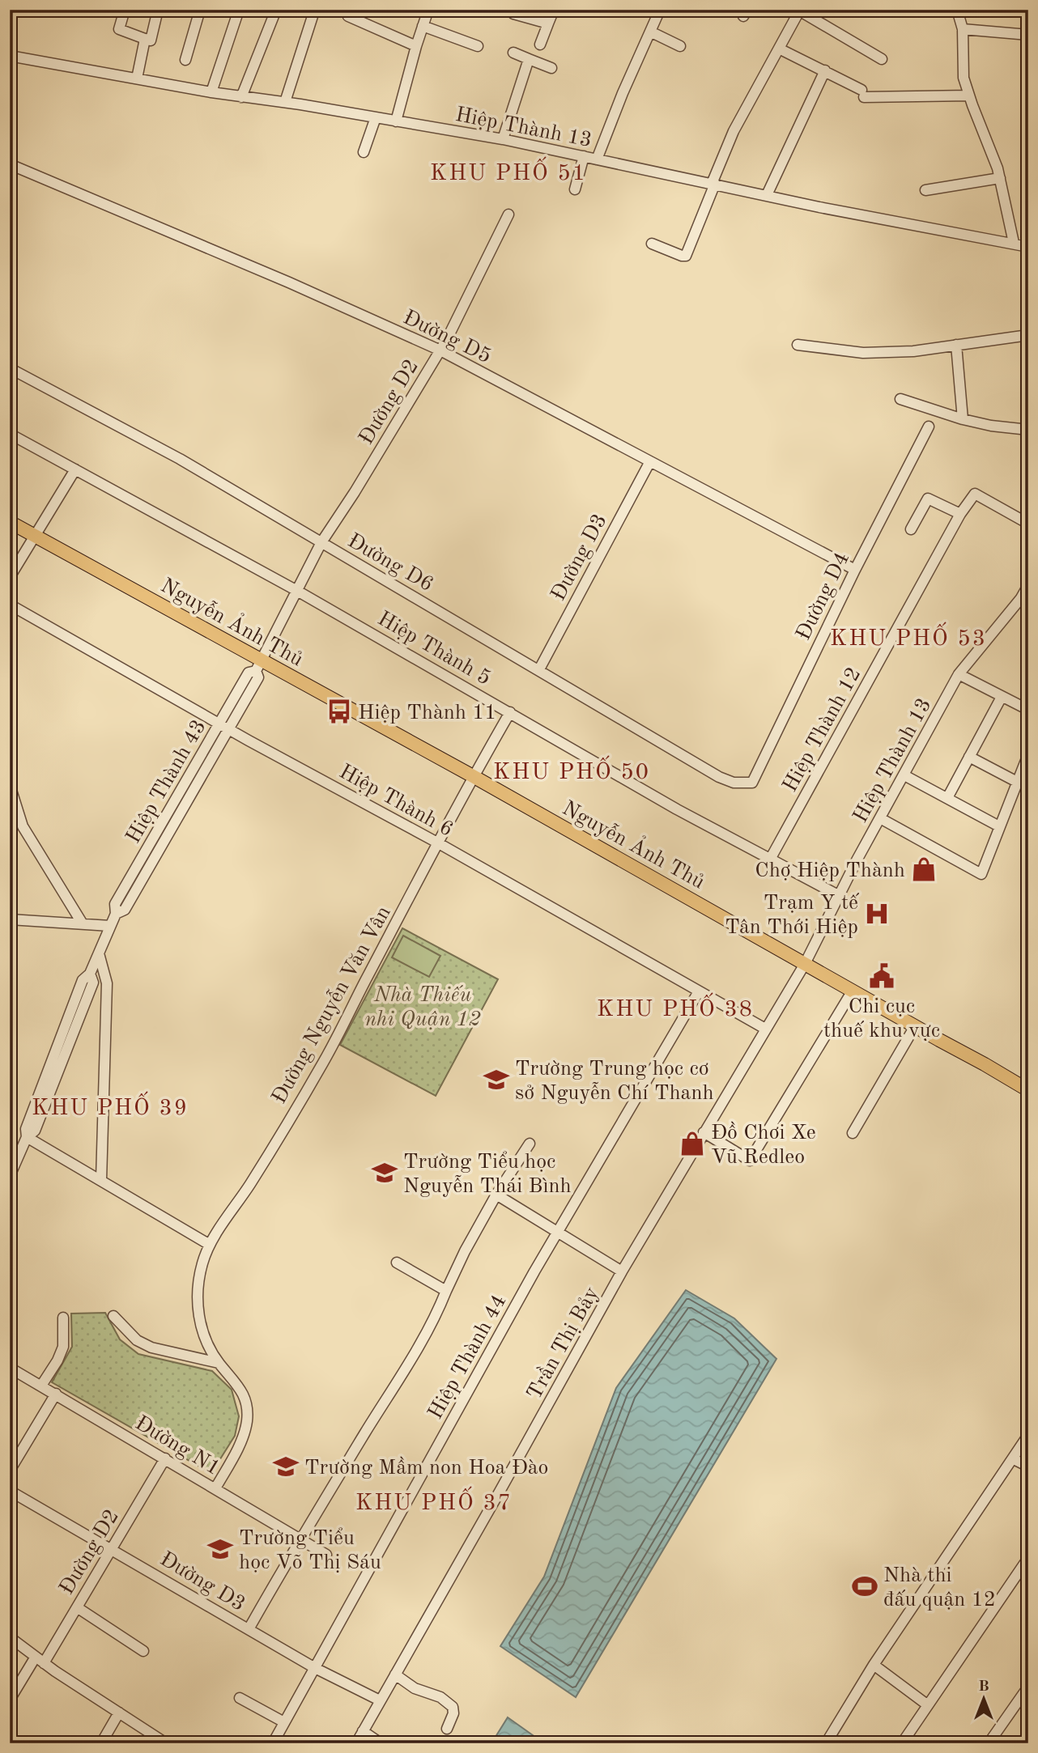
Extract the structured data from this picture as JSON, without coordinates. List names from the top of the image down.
{
  "streets": {
    "main road": ["Nguyễn Ảnh Thủ"],
    "street": [
      "Hiệp Thành 13",
      "Đường D5",
      "Đường D2",
      "Đường D3",
      "Đường D6",
      "Đường D4",
      "Hiệp Thành 5",
      "Hiệp Thành 12",
      "Hiệp Thành 43",
      "Hiệp Thành 6",
      "Đường Nguyễn Văn Vân",
      "Trần Thị Bảy",
      "Hiệp Thành 44",
      "Đường N1"
    ]
  },
  "crossings": [
    ["Hiệp Thành 13", "Nguyễn Ảnh Thủ"],
    ["Hiệp Thành 13", "Hiệp Thành 5"],
    ["Hiệp Thành 13", "Trần Thị Bảy"],
    ["Đường D5", "Đường D2"],
    ["Đường D5", "Đường D3"],
    ["Đường D5", "Đường D4"],
    ["Đường D2", "Đường D3"],
    ["Đường D2", "Đường D6"],
    ["Đường D2", "Hiệp Thành 43"],
    ["Đường D2", "Đường N1"],
    ["Đường D3", "Đường D6"],
    ["Đường D3", "Trần Thị Bảy"],
    ["Đường D3", "Hiệp Thành 44"],
    ["Đường D6", "Đường D4"],
    ["Đường D6", "Hiệp Thành 43"],
    ["Nguyễn Ảnh Thủ", "Hiệp Thành 43"],
    ["Nguyễn Ảnh Thủ", "Đường Nguyễn Văn Vân"],
    ["Nguyễn Ảnh Thủ", "Trần Thị Bảy"],
    ["Hiệp Thành 5", "Hiệp Thành 12"],
    ["Hiệp Thành 5", "Hiệp Thành 43"],
    ["Hiệp Thành 5", "Đường Nguyễn Văn Vân"],
    ["Hiệp Thành 43", "Hiệp Thành 6"],
    ["Hiệp Thành 6", "Đường Nguyễn Văn Vân"],
    ["Hiệp Thành 6", "Trần Thị Bảy"],
    ["Hiệp Thành 6", "Hiệp Thành 44"],
    ["Đường Nguyễn Văn Vân", "Đường N1"]
  ],
  "districts": [
    "KHU PHỐ 51",
    "KHU PHỐ 53",
    "KHU PHỐ 50",
    "KHU PHỐ 38",
    "KHU PHỐ 39",
    "KHU PHỐ 37"
  ],
  "parks": ["Nhà Thiếu nhi Quận 12"],
  "places": {
    "bus stop": ["Hiệp Thành 11"],
    "shop": ["Chợ Hiệp Thành", "Đồ Chơi Xe Vũ Redleo"],
    "hospital": ["Trạm Y tế Tân Thới Hiệp"],
    "public building": ["Chi cục thuế khu vực"],
    "school or university": [
      "Trường Trung học cơ sở Nguyễn Chí Thanh",
      "Trường Tiểu học Nguyễn Thái Bình",
      "Trường Mầm non Hoa Đào",
      "Trường Tiểu học Võ Thị Sáu"
    ],
    "sports": ["Nhà thi đấu quận 12"]
  },
  "north": "top"
}
